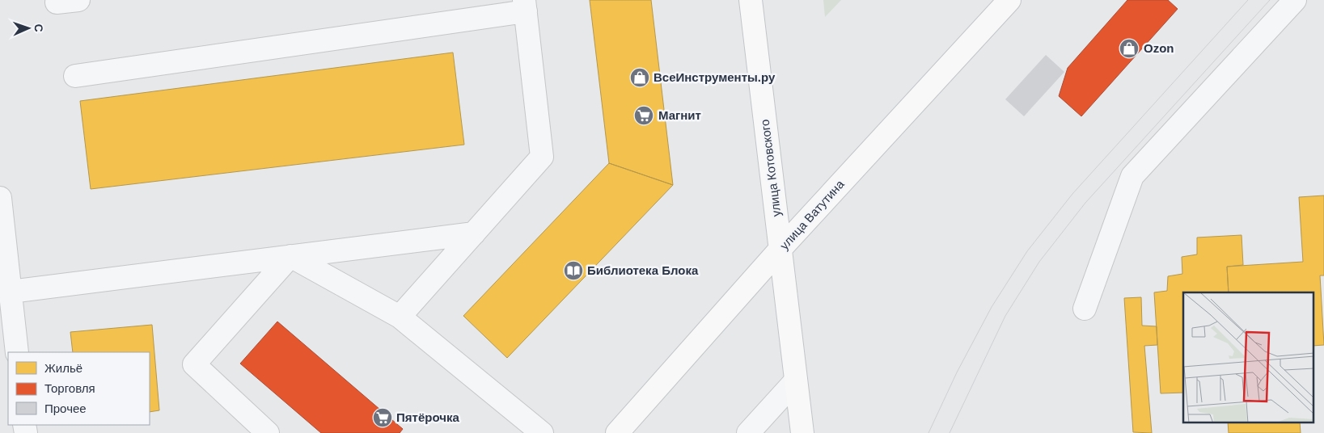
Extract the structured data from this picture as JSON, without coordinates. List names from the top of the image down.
{
  "streets": {
    "main road": ["улица Котовского", "улица Ватутина"]
  },
  "crossings": [
    ["улица Котовского", "улица Ватутина"]
  ],
  "places": {
    "shop": ["Ozon", "ВсеИнструменты.ру"],
    "supermarket": ["Магнит", "Пятёрочка"],
    "library": ["Библиотека Блока"]
  },
  "legend": ["Жильё", "Торговля", "Прочее"],
  "north": "right"
}
